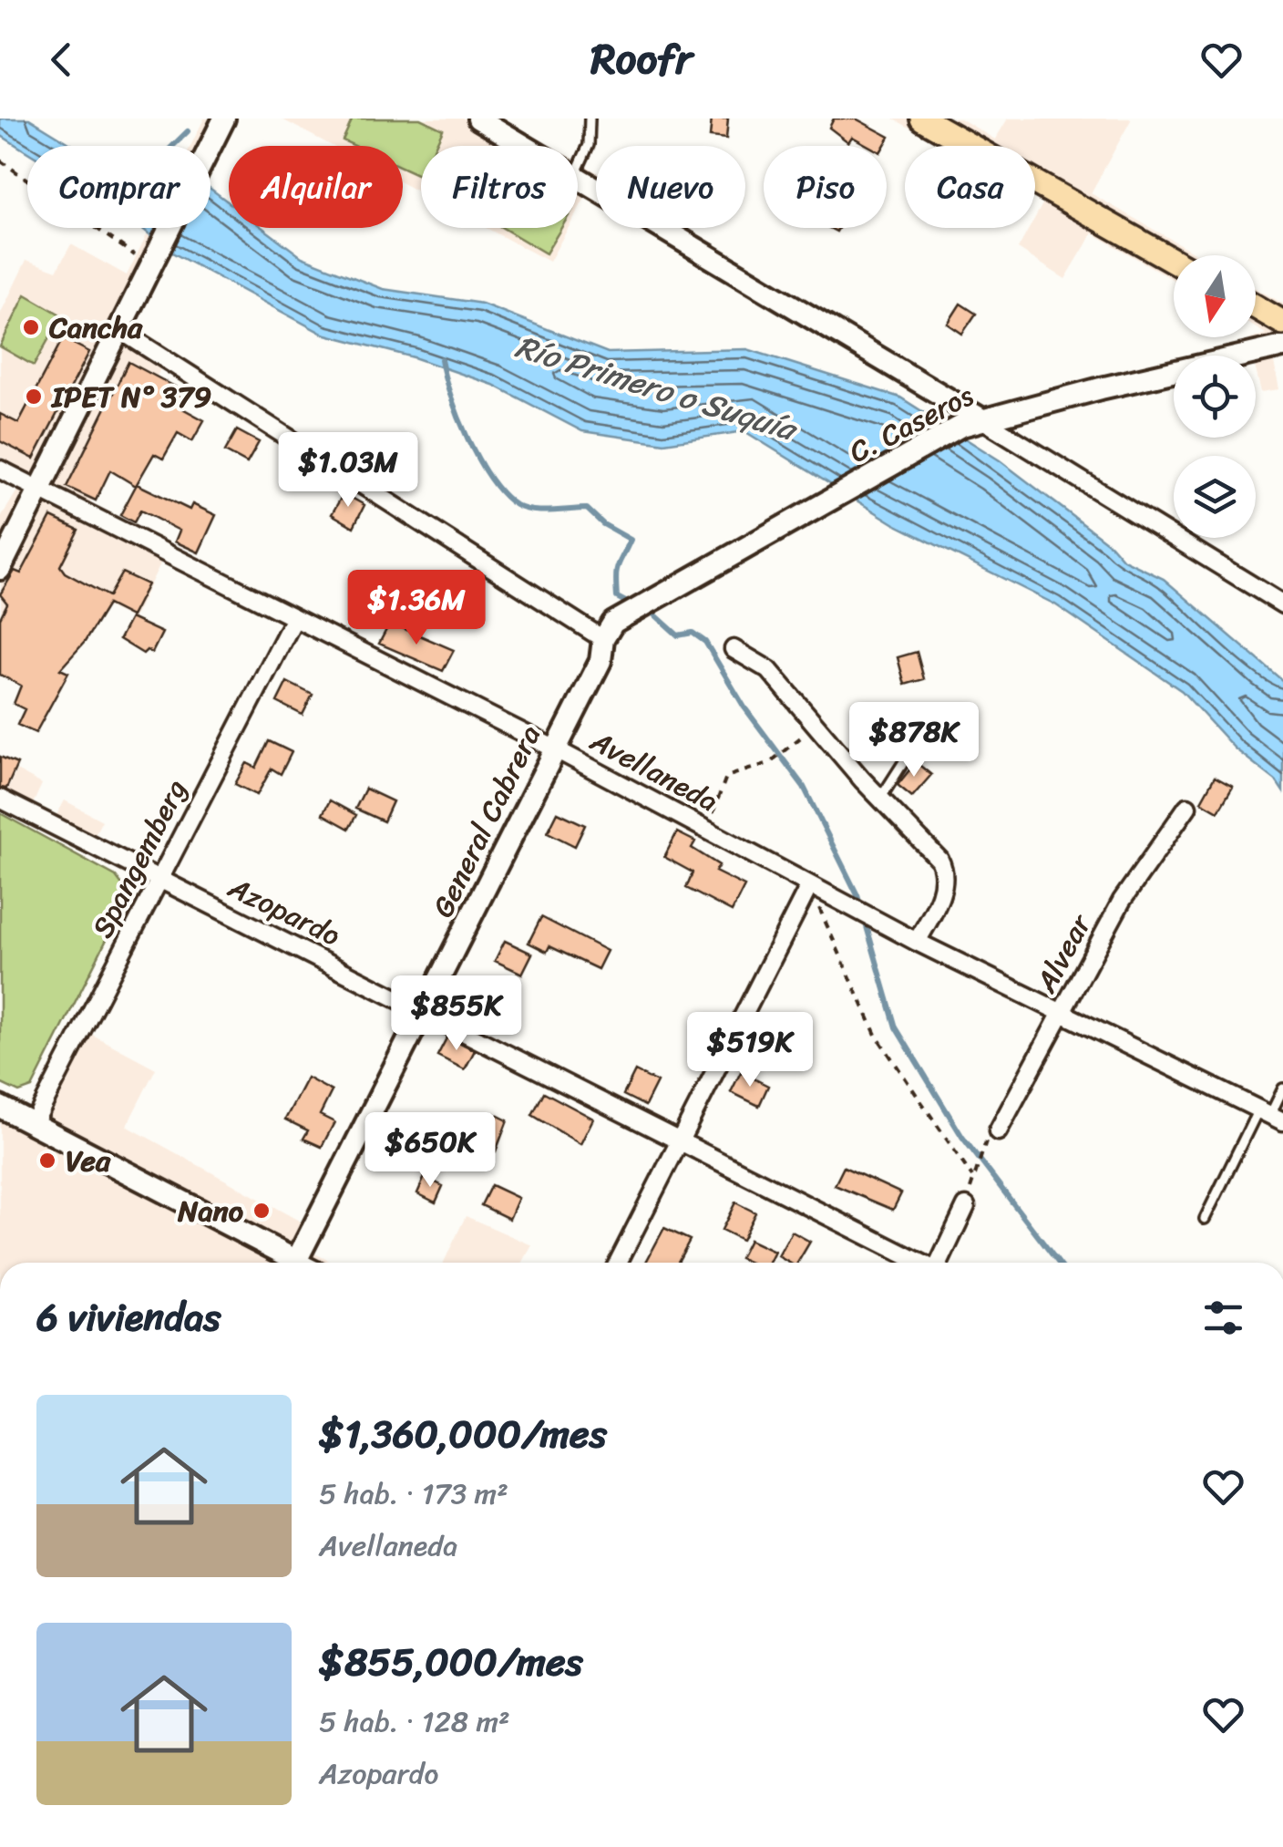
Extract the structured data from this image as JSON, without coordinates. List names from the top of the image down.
{
  "streets": {
    "street": [
      "C. Caseros",
      "Avellaneda",
      "General Cabrera",
      "Spangemberg",
      "Azopardo",
      "Alvear"
    ]
  },
  "crossings": [
    ["C. Caseros", "General Cabrera"],
    ["Avellaneda", "General Cabrera"],
    ["Avellaneda", "Spangemberg"],
    ["Avellaneda", "Alvear"],
    ["General Cabrera", "Azopardo"],
    ["Spangemberg", "Azopardo"]
  ],
  "water": ["Río Primero o Suquía"],
  "places": [
    "Cancha",
    "IPET N° 379",
    "Vea",
    "Nano"
  ],
  "north": "bottom",
  "page": {
    "header": "Roofr",
    "chip": [
      "Comprar",
      "Alquilar",
      "Filtros",
      "Nuevo",
      "Piso",
      "Casa"
    ],
    "price": [
      "$1.03M",
      "$1.36M",
      "$878K",
      "$855K",
      "$519K",
      "$650K"
    ],
    "heading": "6 viviendas",
    "list": [
      {
        "name": "$1,360,000/mes",
        "note": "5 hab. · 173 m² · Avellaneda"
      },
      {
        "name": "$855,000/mes",
        "note": "5 hab. · 128 m² · Azopardo"
      }
    ]
  }
}
